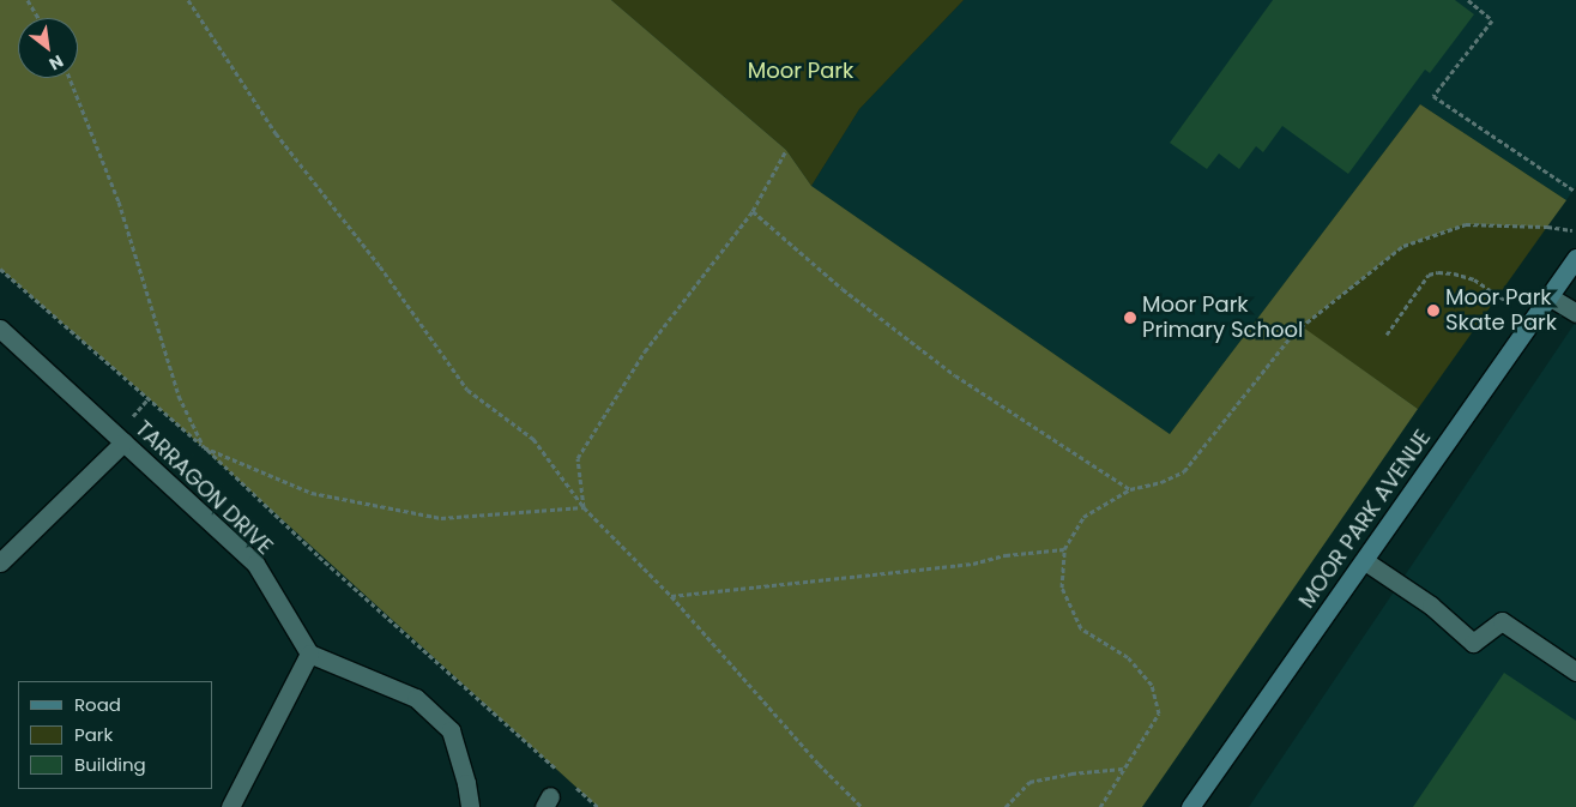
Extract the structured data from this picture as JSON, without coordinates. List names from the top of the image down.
{
  "streets": {
    "street": ["TARRAGON DRIVE", "MOOR PARK AVENUE"]
  },
  "parks": ["Moor Park"],
  "places": ["Moor Park Skate Park", "Moor Park Primary School"],
  "legend": ["Road", "Park", "Building"],
  "north": "bottom right"
}
